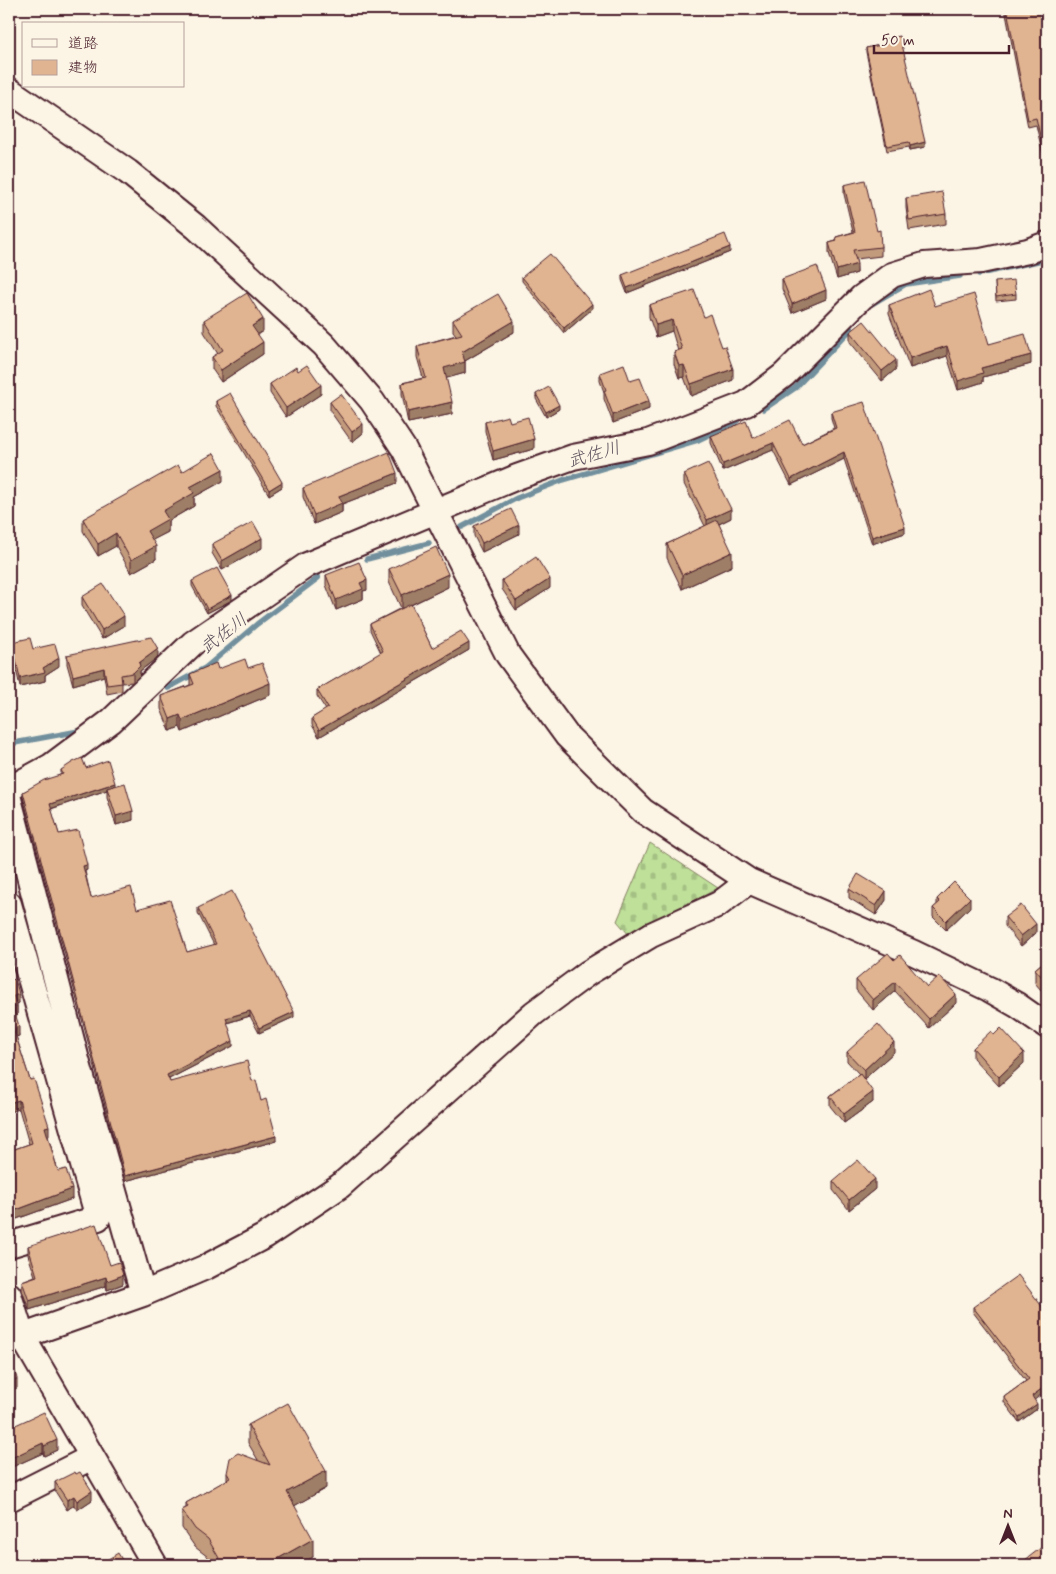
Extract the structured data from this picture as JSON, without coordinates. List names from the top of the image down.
{
  "water": ["武佐川"],
  "legend": ["道路", "建物"],
  "scale_bar": "50 m",
  "north": "top"
}
